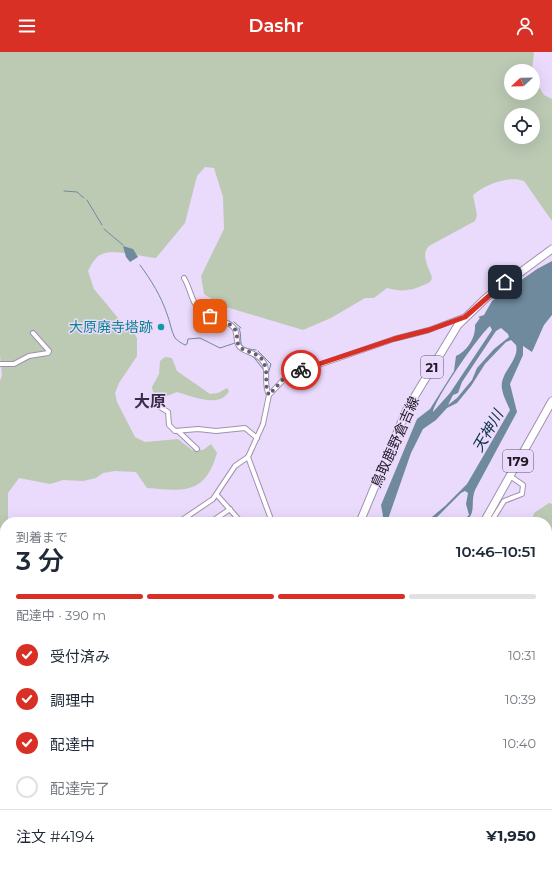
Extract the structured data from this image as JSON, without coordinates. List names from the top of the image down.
{
  "streets": {
    "main road": ["21", "鳥取鹿野倉吉線", "179"]
  },
  "districts": ["大原"],
  "water": ["天神川"],
  "places": ["大原廃寺塔跡"],
  "north": "left",
  "page": {
    "header": "Dashr",
    "heading": ["3 分", "到着まで", "10:46–10:51"],
    "panel": ["注文 #4194", "¥1,950"],
    "bar": "配達中 · 390 m",
    "list": [
      ["受付済み", "10:31"],
      ["調理中", "10:39"],
      ["配達中", "10:40"],
      "配達完了"
    ]
  }
}
